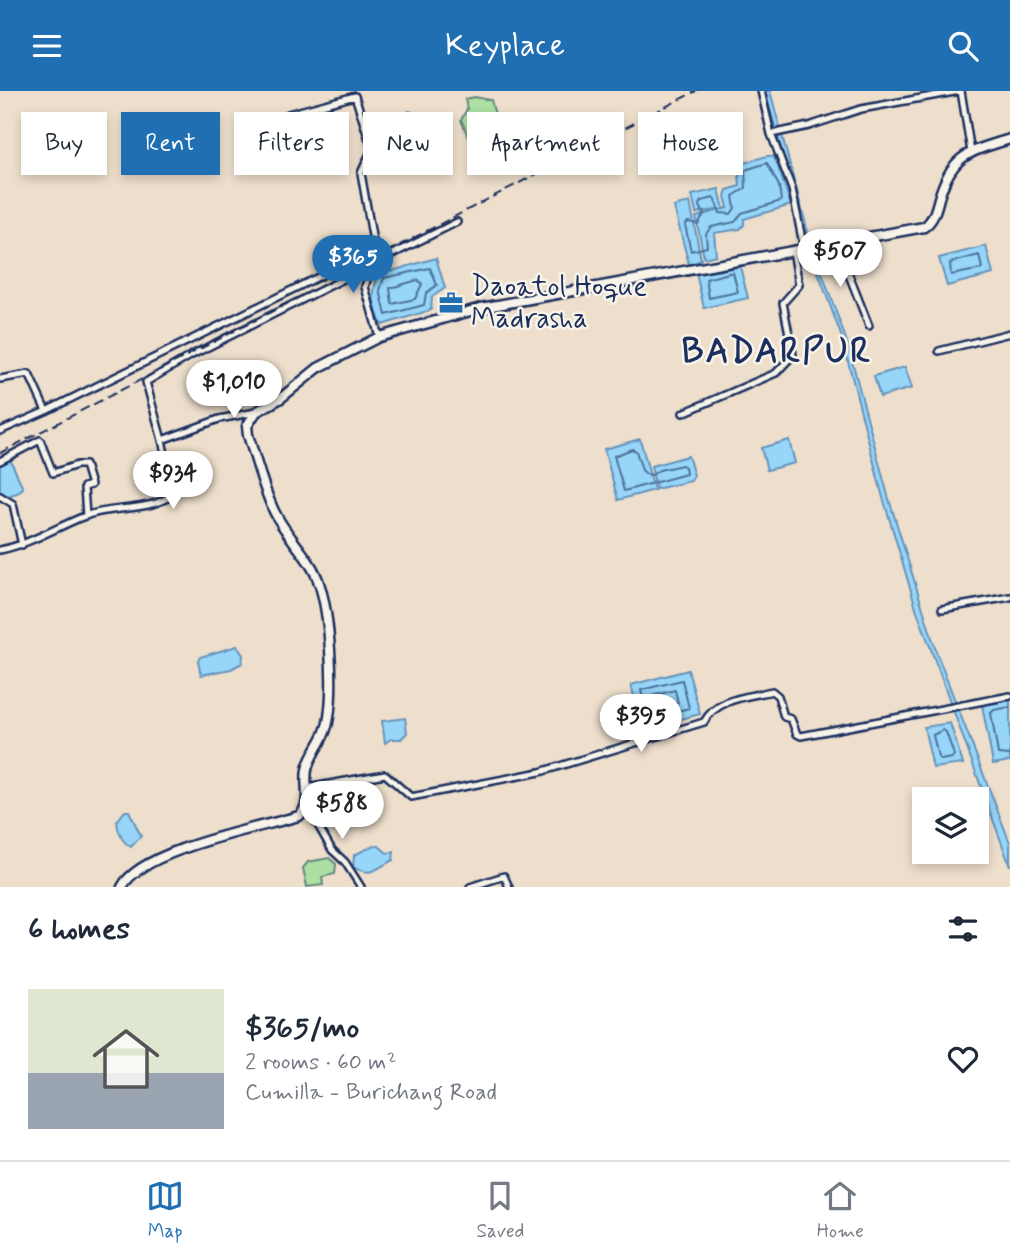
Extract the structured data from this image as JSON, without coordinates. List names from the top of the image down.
{
  "districts": ["BADARPUR"],
  "places": {
    "office": ["Daoatol Hoque Madrasha"]
  },
  "page": {
    "header": "Keyplace",
    "chip": [
      "Buy",
      "Rent",
      "Filters",
      "New",
      "Apartment",
      "House"
    ],
    "price": [
      "$507",
      "$365",
      "$1,010",
      "$934",
      "$395",
      "$588"
    ],
    "heading": "6 homes",
    "list": [
      {
        "name": "$365/mo",
        "note": "2 rooms · 60 m² · Cumilla - Burichang Road"
      }
    ],
    "tabs": ["Map", "Saved", "Home"]
  }
}
